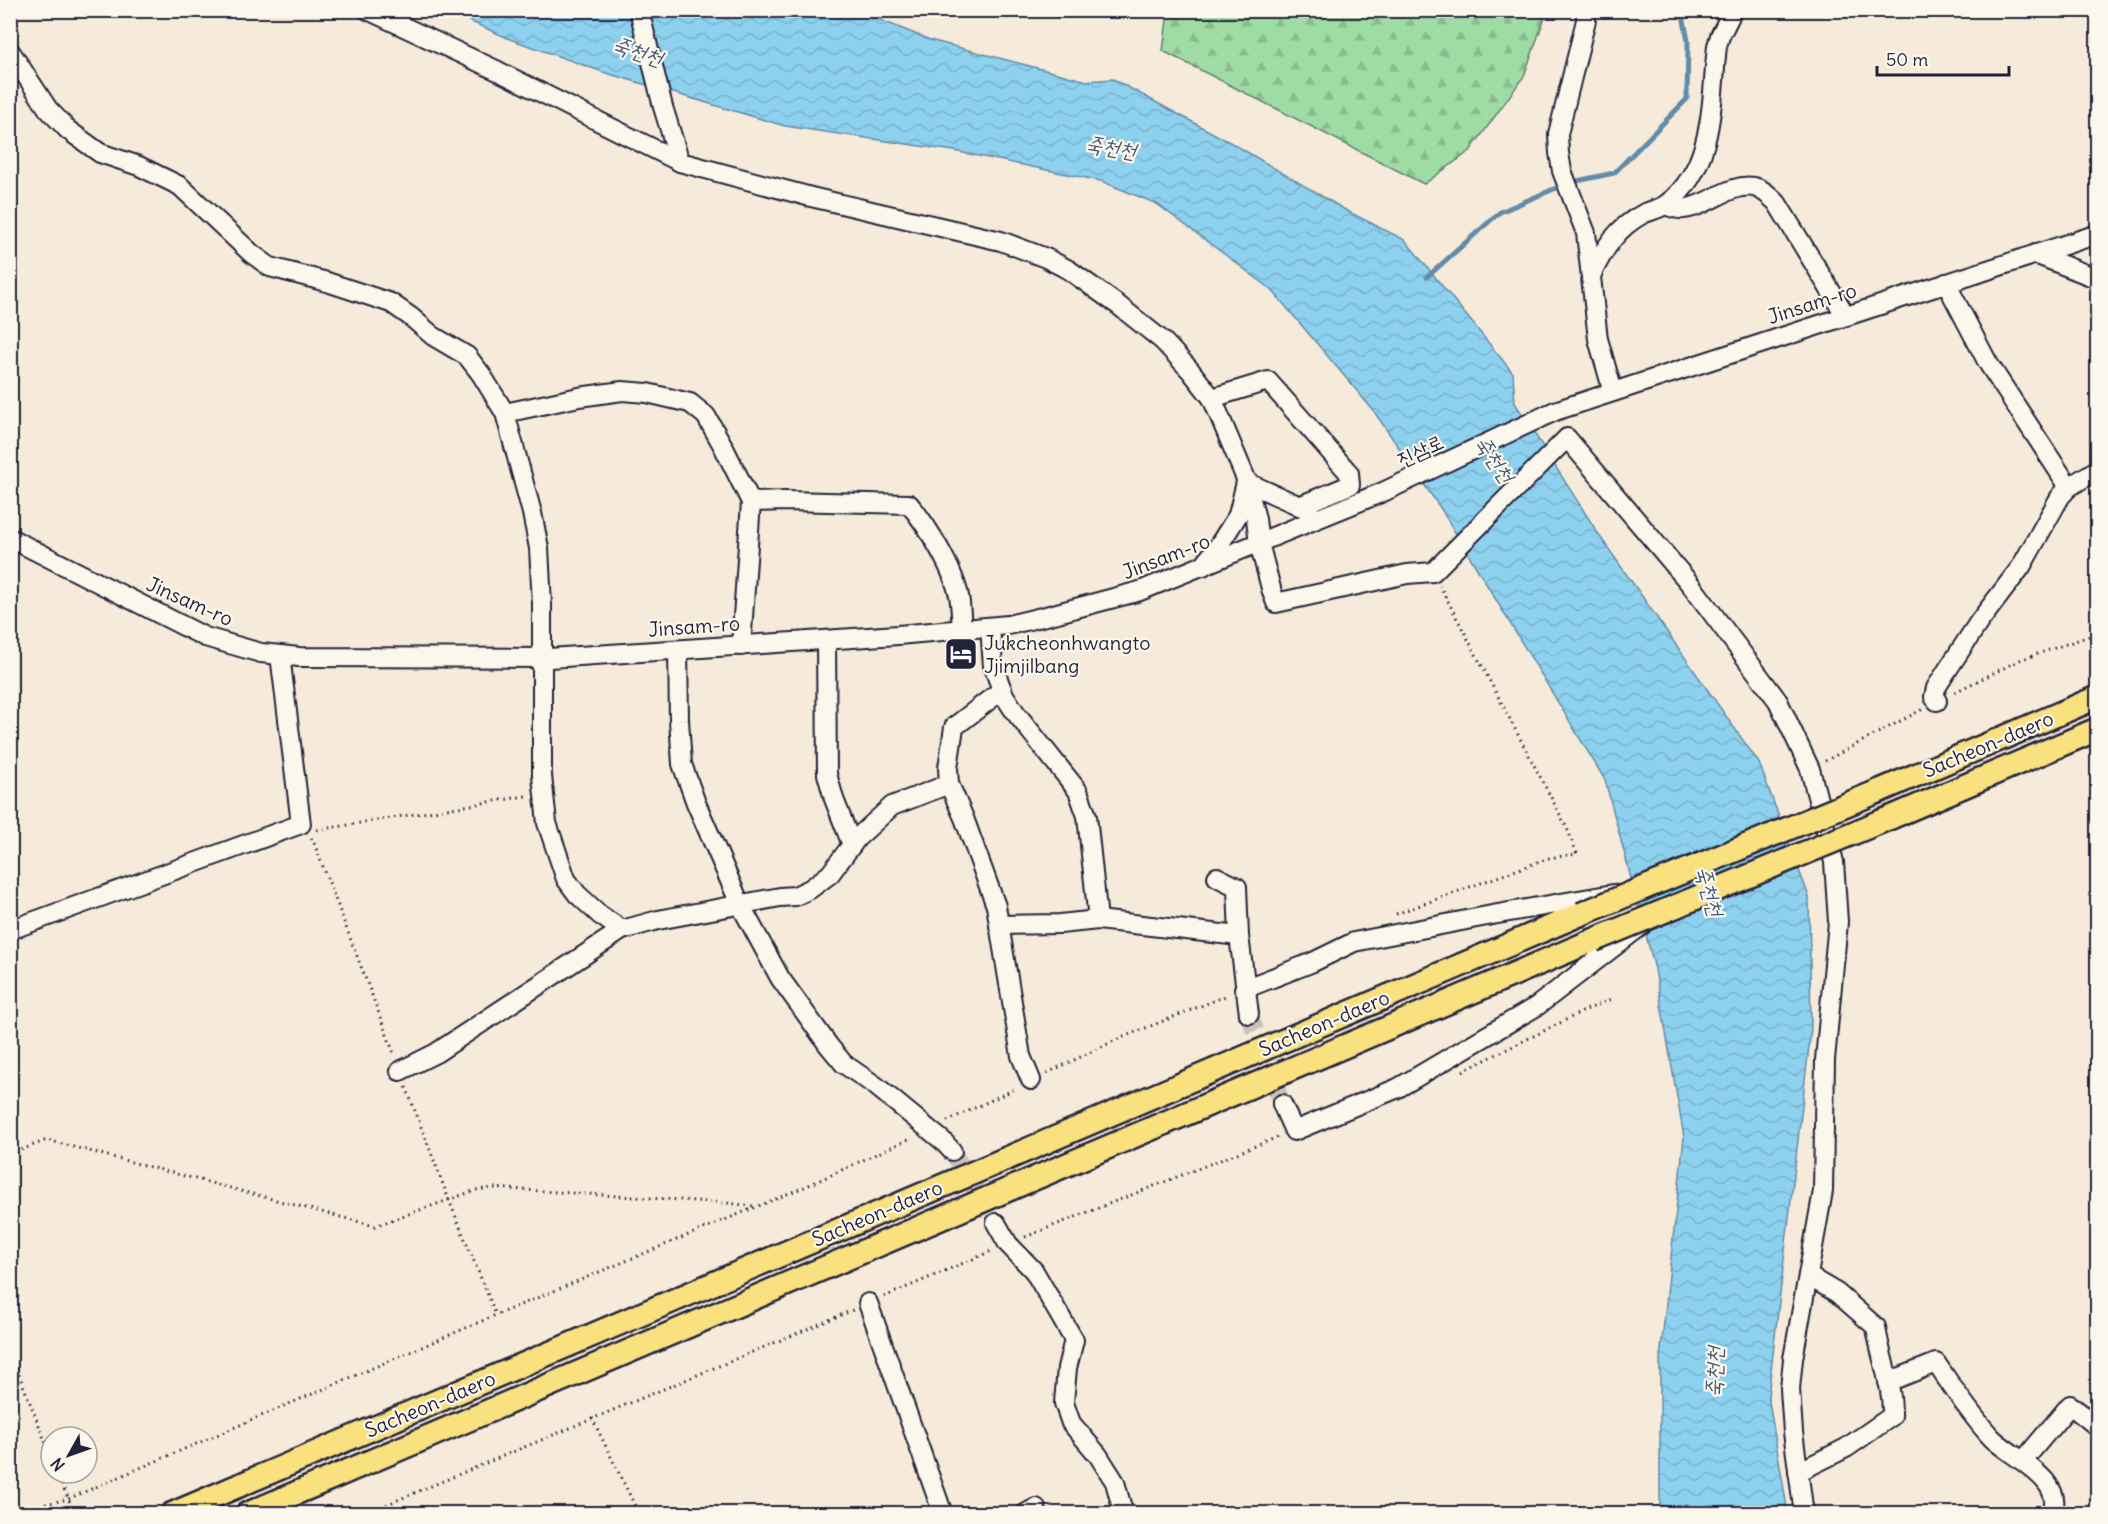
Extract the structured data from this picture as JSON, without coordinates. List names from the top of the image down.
{
  "streets": {
    "main road": ["Sacheon-daero"],
    "street": ["Jinsam-ro", "진삼로"]
  },
  "crossings": [
    ["Jinsam-ro", "진삼로"]
  ],
  "water": ["죽천천"],
  "places": {
    "hotel": ["Jukcheonhwangto Jjimjilbang"]
  },
  "scale_bar": "50 m",
  "north": "bottom left"
}
